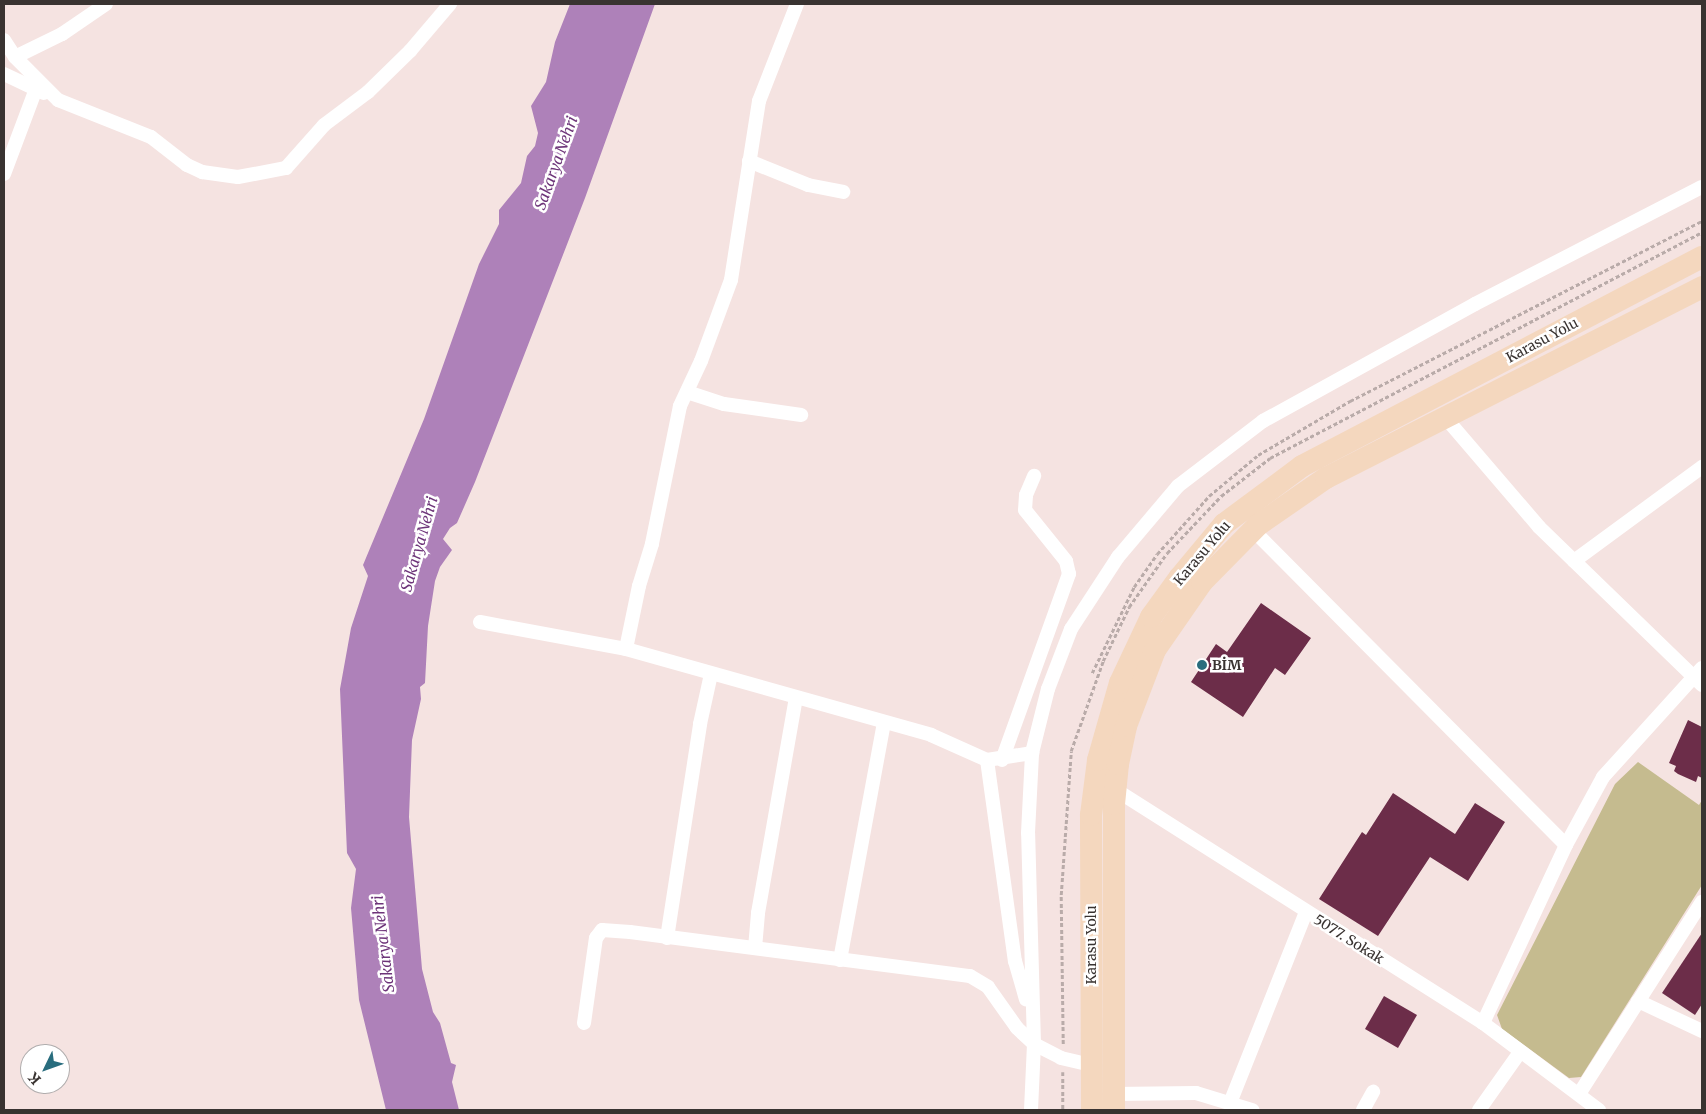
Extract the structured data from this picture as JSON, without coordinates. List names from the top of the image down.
{
  "streets": {
    "highway": ["Karasu Yolu"],
    "street": ["5077. Sokak"]
  },
  "crossings": [
    ["Karasu Yolu", "5077. Sokak"]
  ],
  "water": ["Sakarya Nehri"],
  "places": ["BİM"],
  "north": "bottom left"
}
